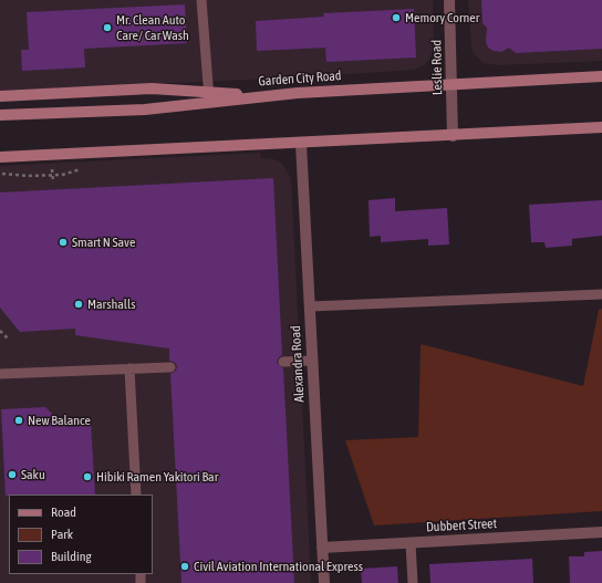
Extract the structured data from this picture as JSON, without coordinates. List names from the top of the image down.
{
  "streets": {
    "main road": ["Garden City Road"],
    "street": ["Leslie Road", "Alexandra Road", "Dubbert Street"]
  },
  "crossings": [
    ["Leslie Road", "Garden City Road"],
    ["Alexandra Road", "Dubbert Street"]
  ],
  "places": [
    "Memory Corner",
    "Mr. Clean Auto Care/ Car Wash",
    "Smart N Save",
    "Marshalls",
    "New Balance",
    "Saku",
    "Hibiki Ramen Yakitori Bar",
    "Civil Aviation International Express"
  ],
  "legend": ["Road", "Park", "Building"]
}
